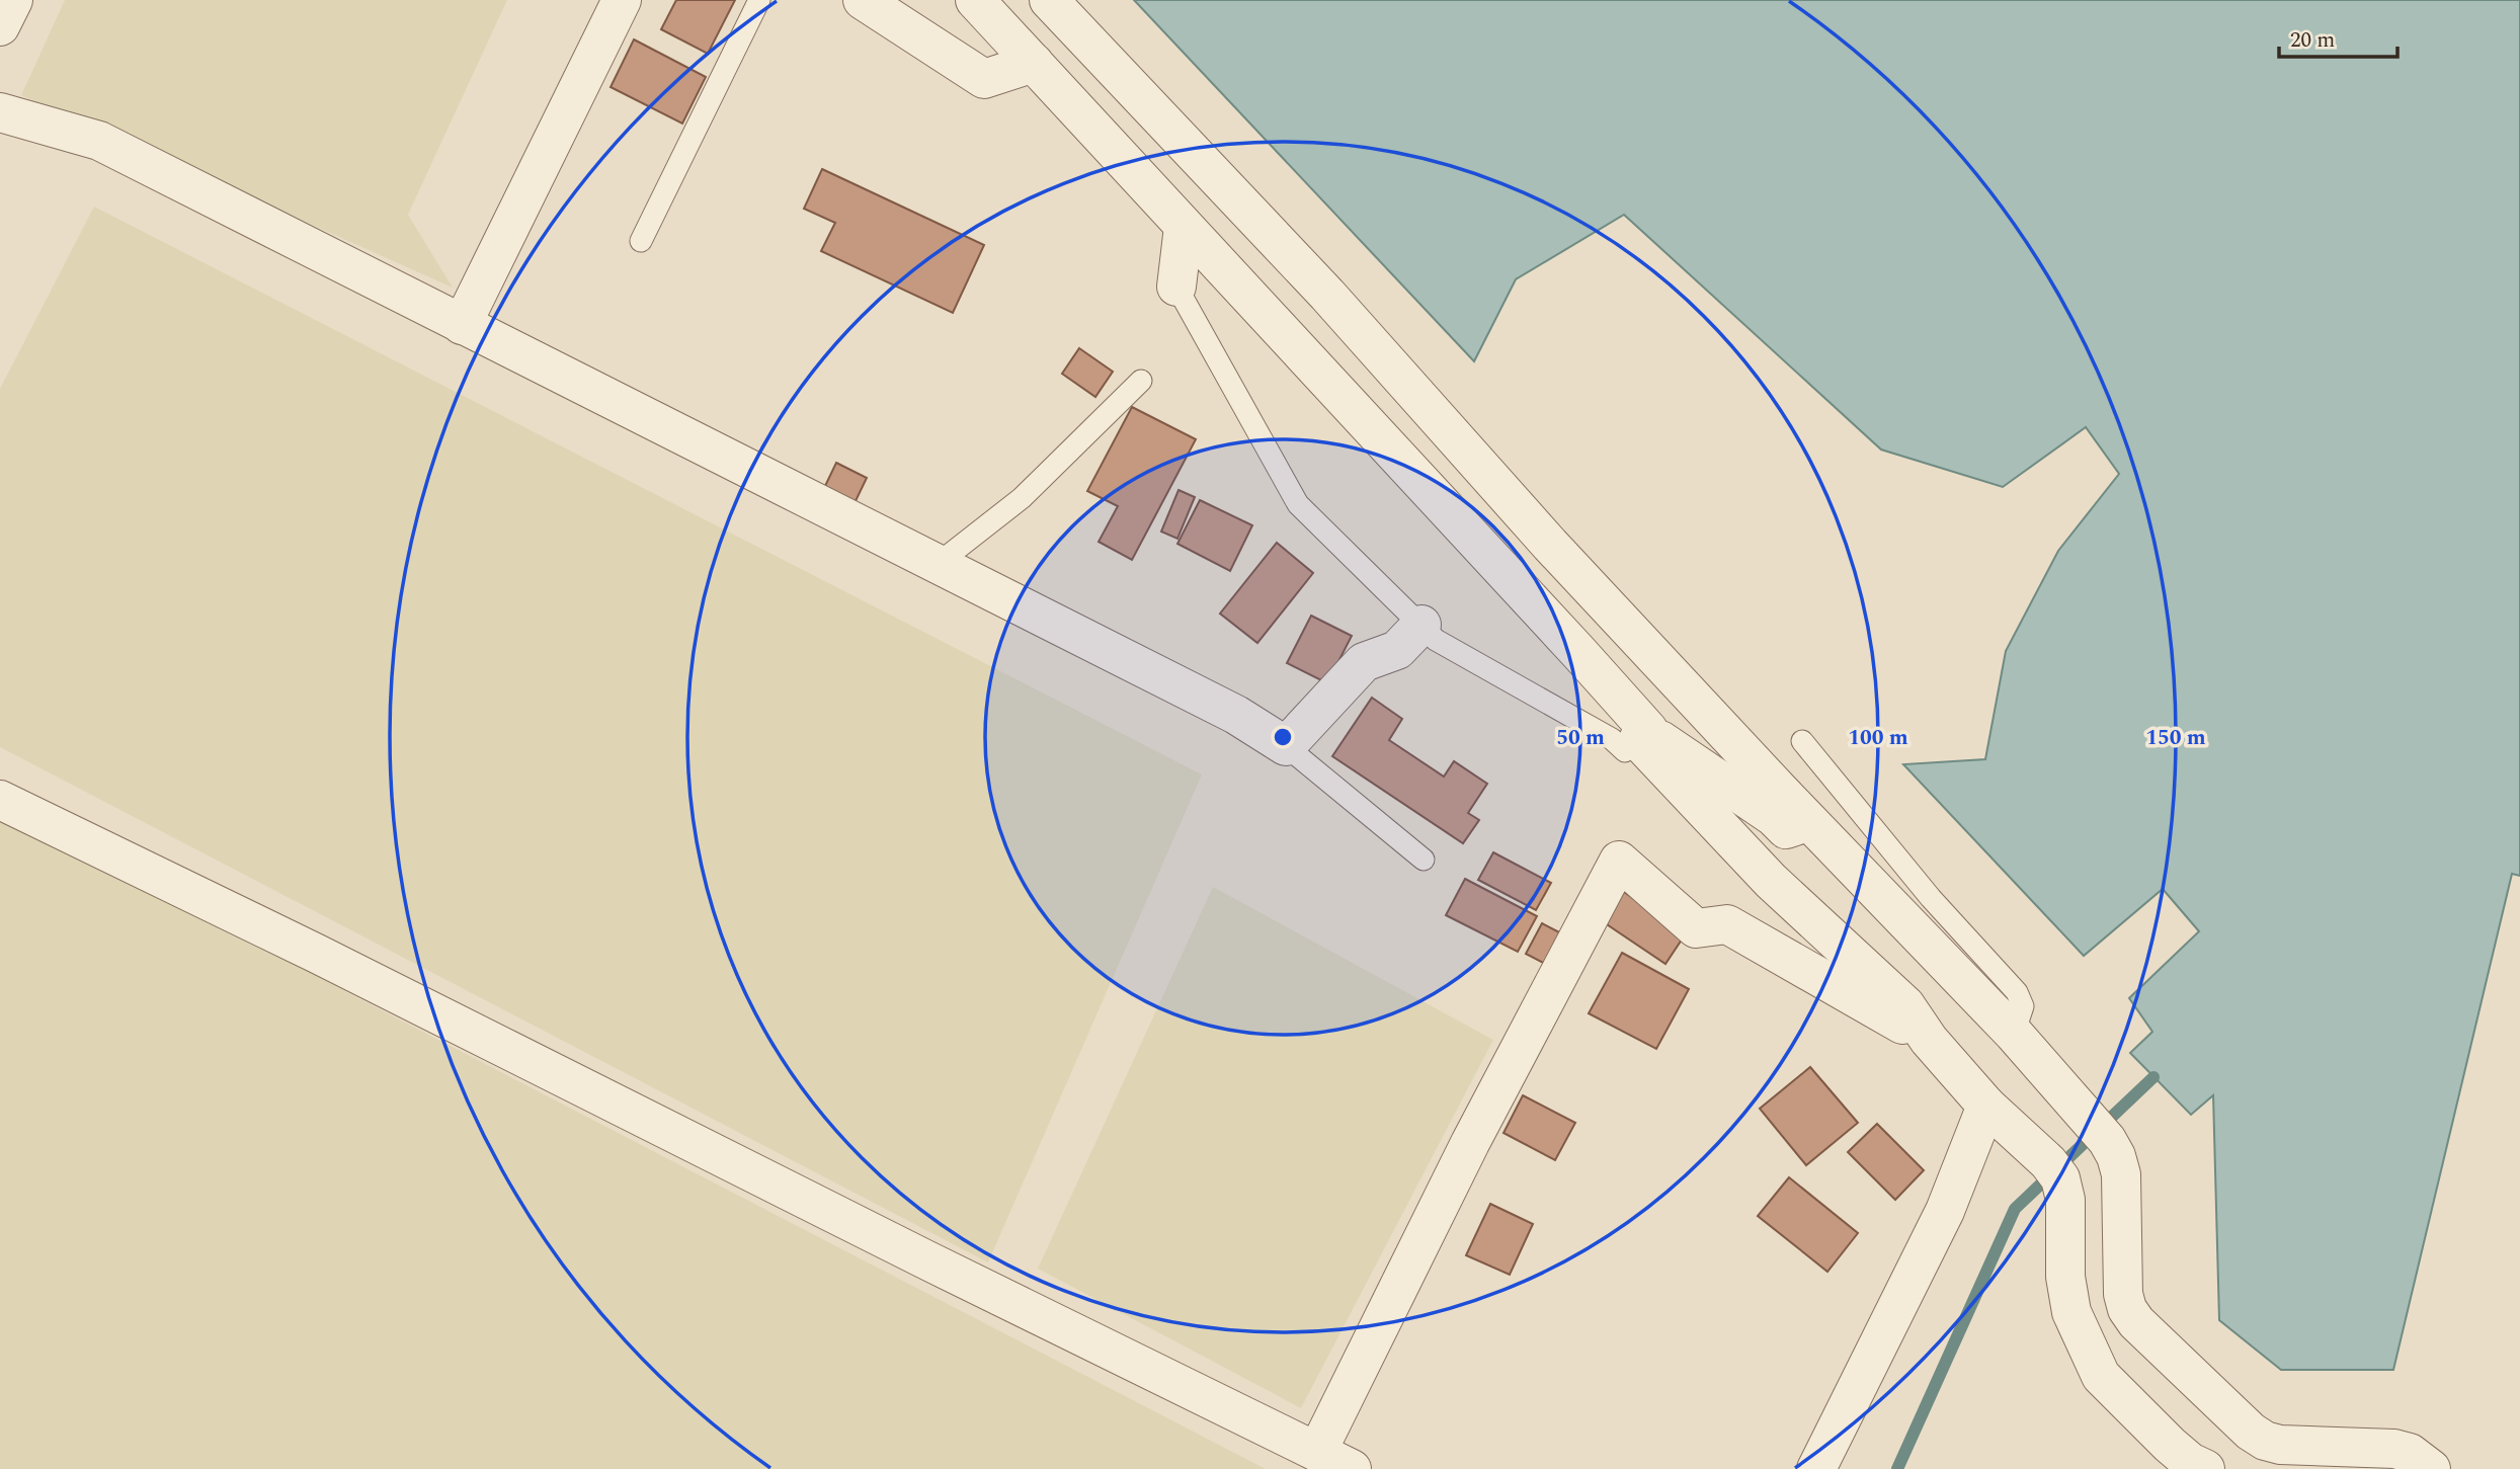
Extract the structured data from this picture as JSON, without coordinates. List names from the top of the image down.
{
  "scale_bar": "20 m",
  "rings": ["50 m", "100 m", "150 m"]
}
